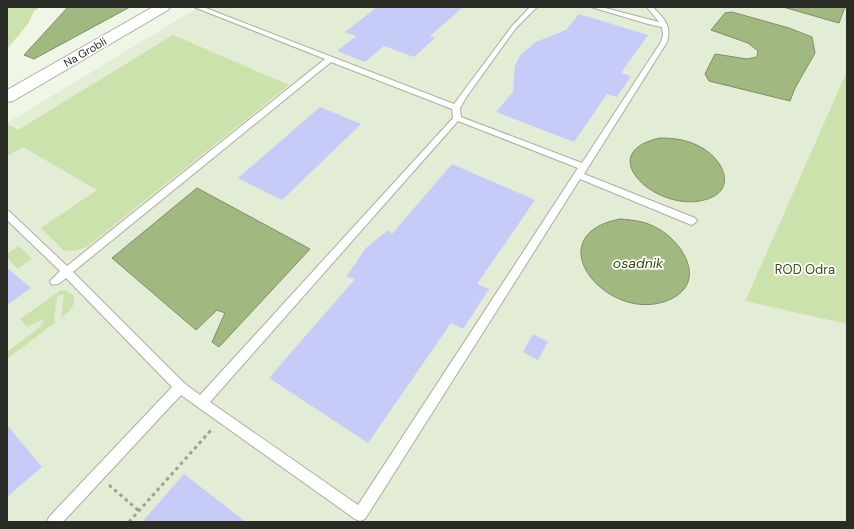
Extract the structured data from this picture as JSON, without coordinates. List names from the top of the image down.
{
  "streets": {
    "street": ["Na Grobli"]
  },
  "water": ["osadnik"],
  "parks": ["ROD Odra"]
}
